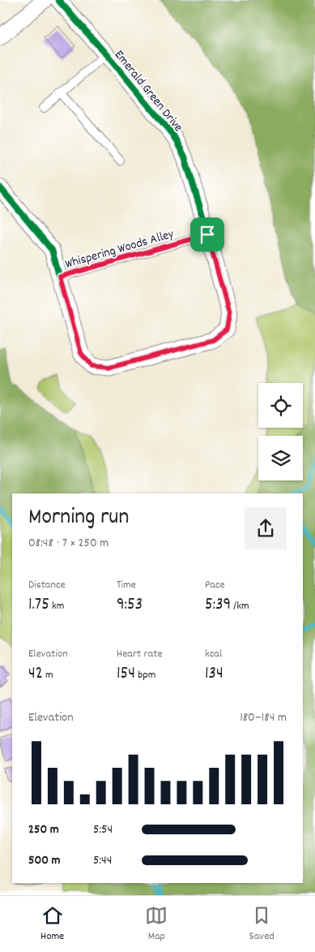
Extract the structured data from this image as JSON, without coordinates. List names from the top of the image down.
{
  "streets": {
    "street": ["Emerald Green Drive"],
    "lane": ["Whispering Woods Alley"]
  },
  "crossings": [
    ["Emerald Green Drive", "Whispering Woods Alley"]
  ],
  "page": {
    "heading": ["Morning run", "08:48 · 7 × 250 m"],
    "stats": [
      ["Distance", "1.75 km"],
      ["Time", "9:53"],
      ["Pace", "5:39 /km"],
      ["Elevation", "42 m"],
      ["Heart rate", "154 bpm"],
      ["kcal", "134"]
    ],
    "chart": ["Elevation", "180–184 m"],
    "list": [
      {
        "name": "250 m",
        "note": "5:54"
      },
      {
        "name": "500 m",
        "note": "5:44"
      }
    ],
    "tabs": ["Home", "Map", "Saved"]
  }
}
